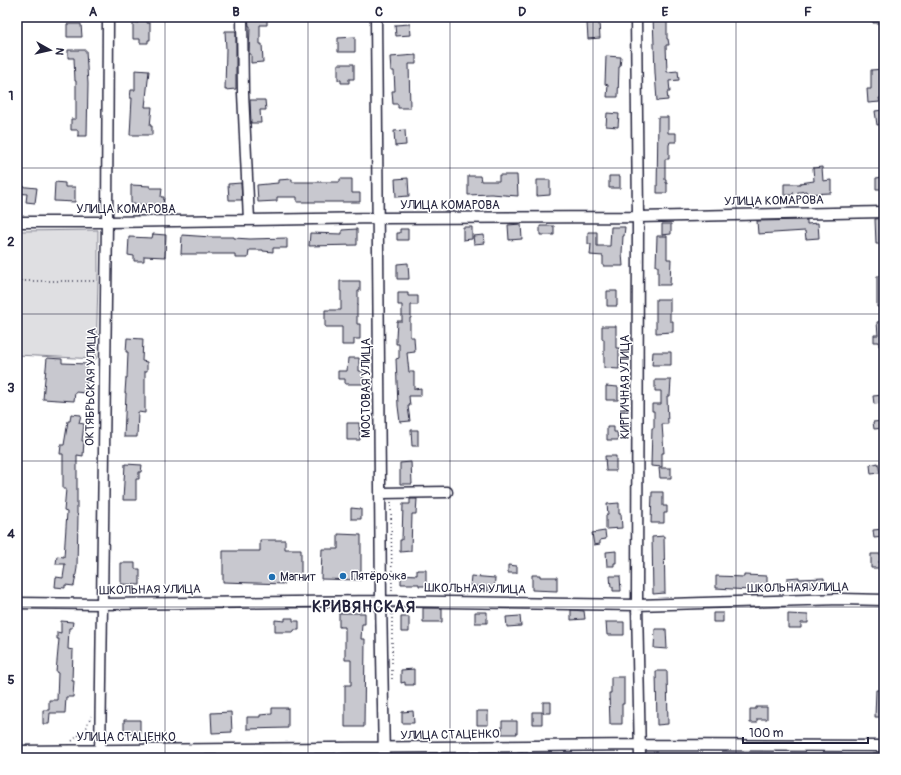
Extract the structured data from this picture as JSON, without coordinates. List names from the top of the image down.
{
  "streets": {
    "street": [
      "УЛИЦА КОМАРОВА",
      "ОКТЯБРЬСКАЯ УЛИЦА",
      "КИРПИЧНАЯ УЛИЦА",
      "МОСТОВАЯ УЛИЦА",
      "ШКОЛЬНАЯ УЛИЦА",
      "УЛИЦА СТАЦЕНКО"
    ]
  },
  "crossings": [
    ["УЛИЦА КОМАРОВА", "ОКТЯБРЬСКАЯ УЛИЦА"],
    ["УЛИЦА КОМАРОВА", "КИРПИЧНАЯ УЛИЦА"],
    ["УЛИЦА КОМАРОВА", "МОСТОВАЯ УЛИЦА"],
    ["ОКТЯБРЬСКАЯ УЛИЦА", "ШКОЛЬНАЯ УЛИЦА"],
    ["ОКТЯБРЬСКАЯ УЛИЦА", "УЛИЦА СТАЦЕНКО"],
    ["КИРПИЧНАЯ УЛИЦА", "ШКОЛЬНАЯ УЛИЦА"],
    ["КИРПИЧНАЯ УЛИЦА", "УЛИЦА СТАЦЕНКО"],
    ["МОСТОВАЯ УЛИЦА", "ШКОЛЬНАЯ УЛИЦА"],
    ["МОСТОВАЯ УЛИЦА", "УЛИЦА СТАЦЕНКО"]
  ],
  "districts": ["КРИВЯНСКАЯ"],
  "places": ["Пятёрочка", "Магнит"],
  "scale_bar": "100 m",
  "north": "right",
  "grid": {
    "columns": [
      "A",
      "B",
      "C",
      "D",
      "E",
      "F"
    ],
    "rows": [
      "1",
      "2",
      "3",
      "4",
      "5"
    ]
  }
}
